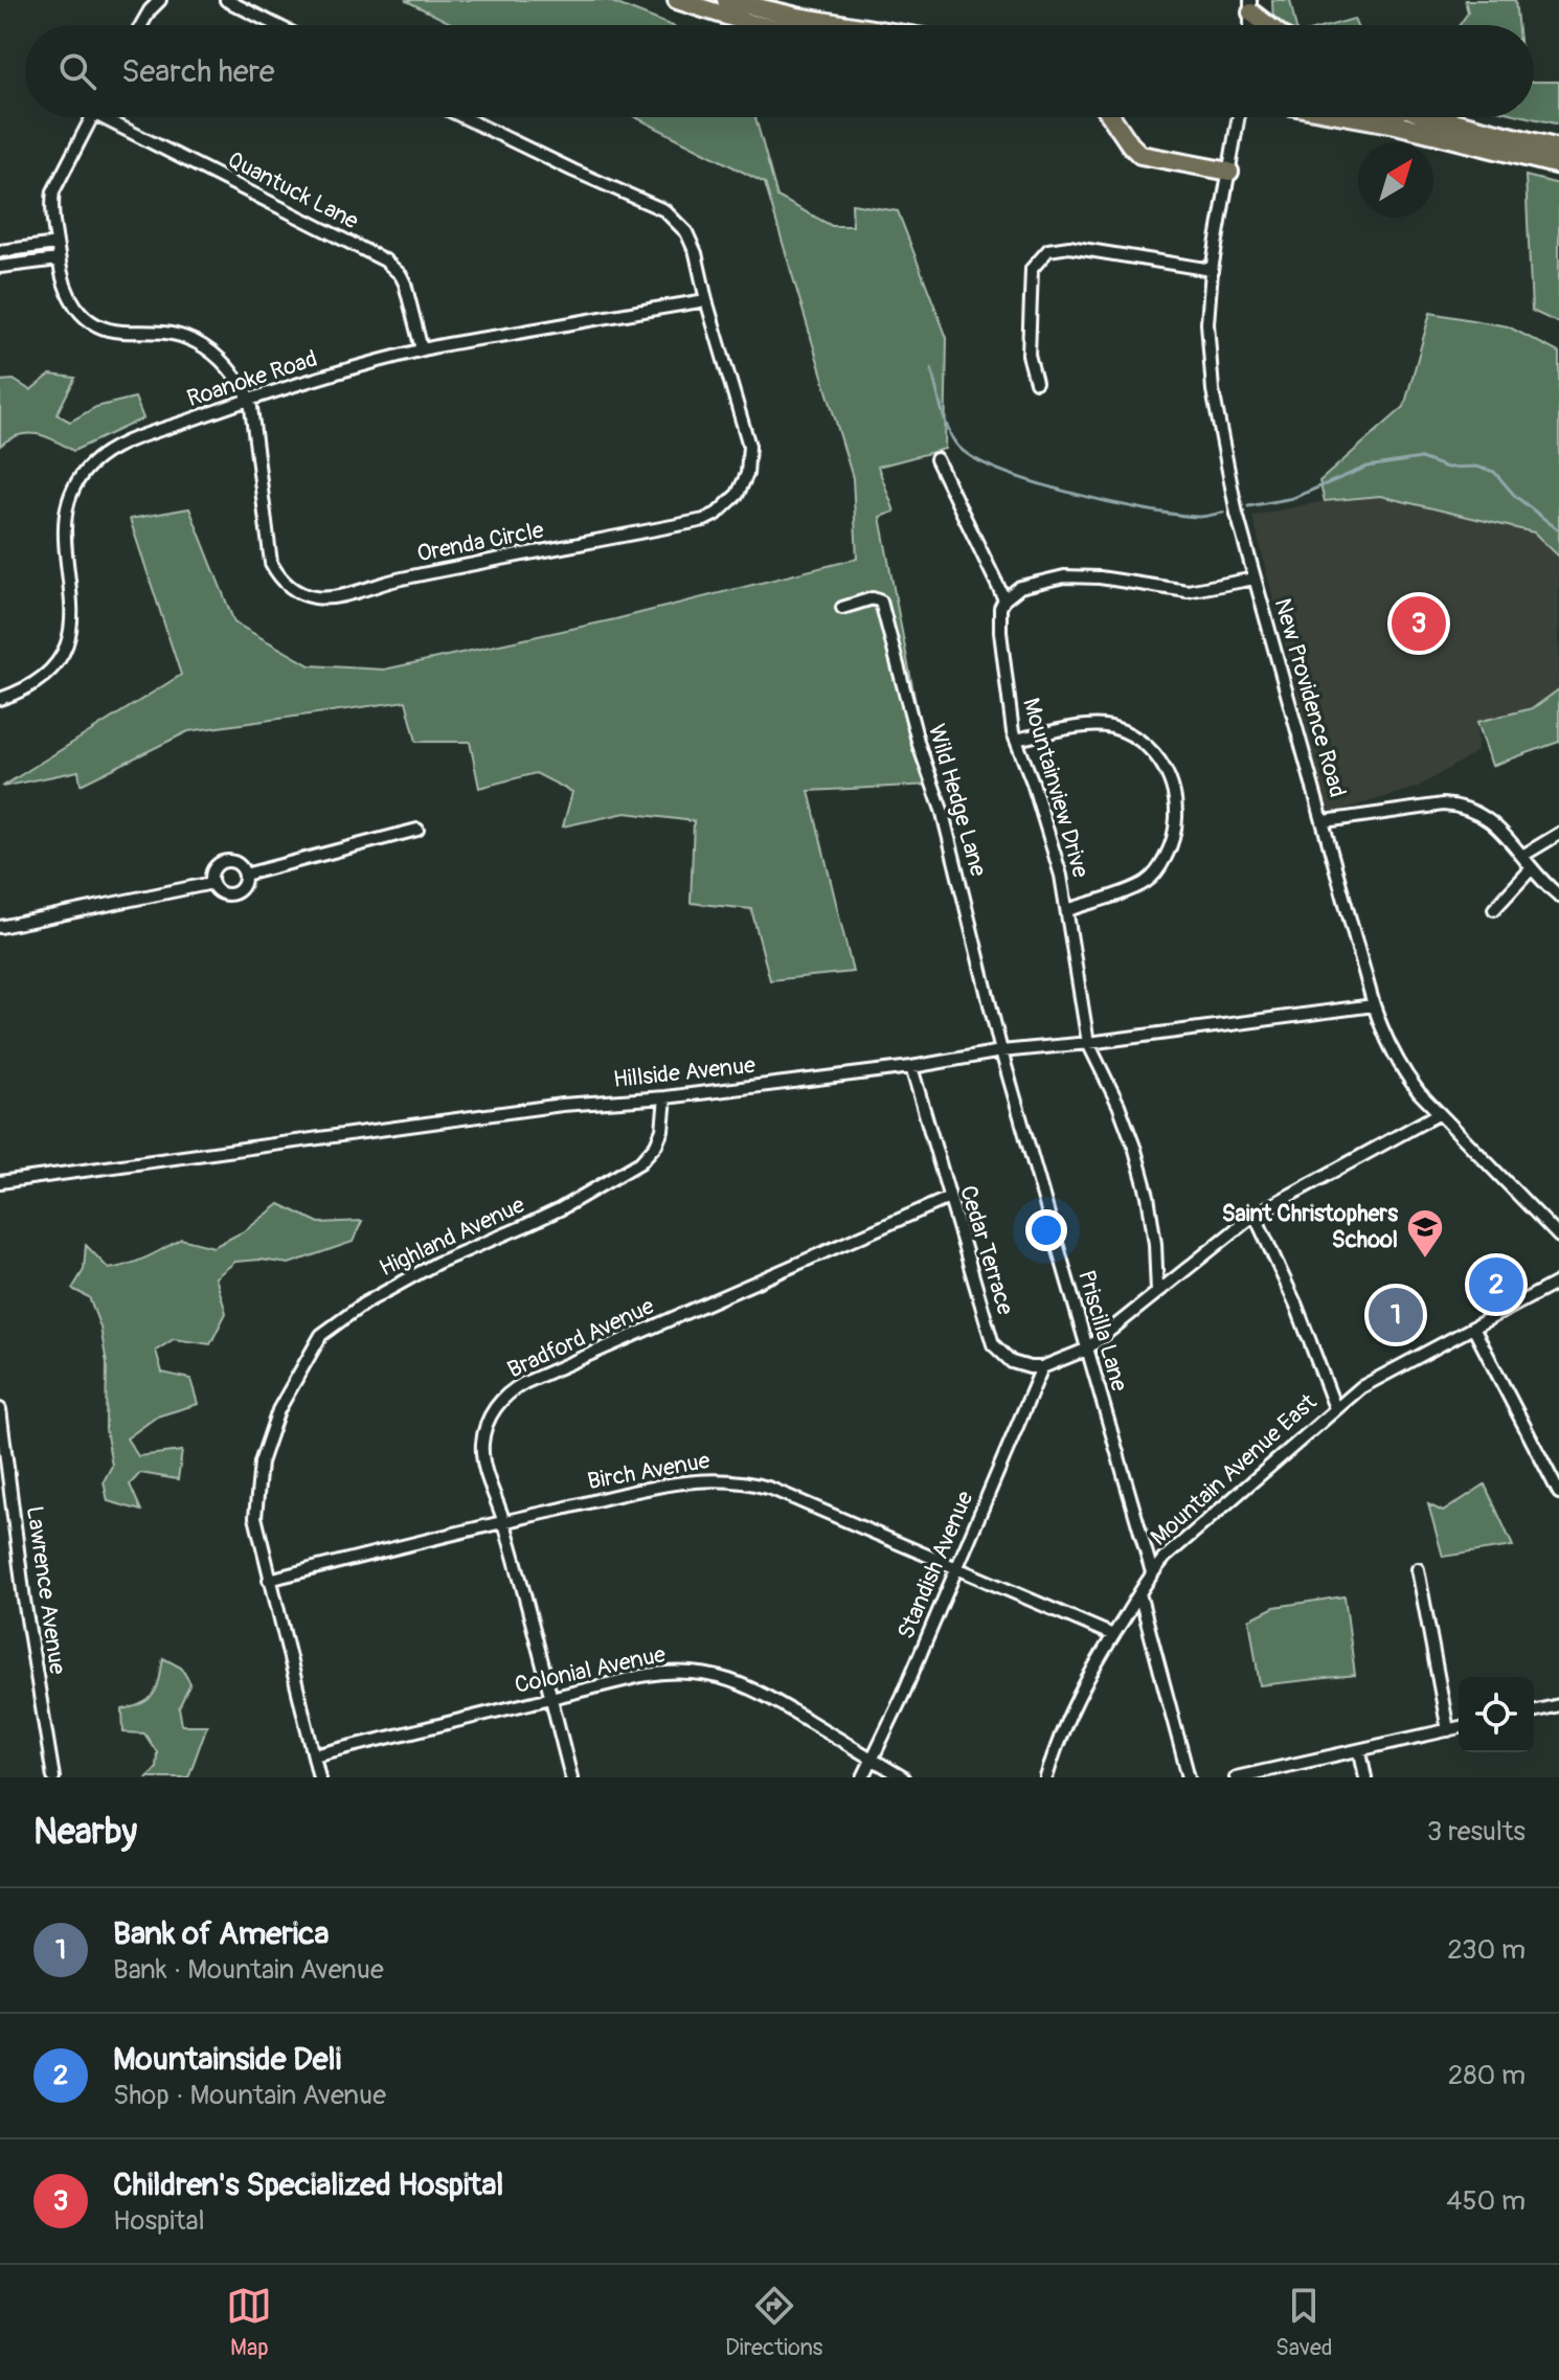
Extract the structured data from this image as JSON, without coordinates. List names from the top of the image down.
{
  "streets": {
    "street": [
      "Quantuck Lane",
      "Roanoke Road",
      "Orenda Circle",
      "New Providence Road",
      "Mountainview Drive",
      "Wild Hedge Lane",
      "Hillside Avenue",
      "Highland Avenue",
      "Cedar Terrace",
      "Priscilla Lane",
      "Bradford Avenue",
      "Mountain Avenue East",
      "Birch Avenue",
      "Standish Avenue",
      "Lawrence Avenue",
      "Colonial Avenue"
    ]
  },
  "crossings": [
    ["Quantuck Lane", "Roanoke Road"],
    ["Roanoke Road", "Orenda Circle"],
    ["New Providence Road", "Hillside Avenue"],
    ["Mountainview Drive", "Hillside Avenue"],
    ["Wild Hedge Lane", "Hillside Avenue"],
    ["Wild Hedge Lane", "Priscilla Lane"],
    ["Hillside Avenue", "Highland Avenue"],
    ["Hillside Avenue", "Cedar Terrace"],
    ["Hillside Avenue", "Priscilla Lane"],
    ["Highland Avenue", "Birch Avenue"],
    ["Highland Avenue", "Colonial Avenue"],
    ["Cedar Terrace", "Bradford Avenue"],
    ["Cedar Terrace", "Standish Avenue"],
    ["Priscilla Lane", "Mountain Avenue East"],
    ["Bradford Avenue", "Birch Avenue"],
    ["Bradford Avenue", "Colonial Avenue"],
    ["Mountain Avenue East", "Birch Avenue"],
    ["Birch Avenue", "Standish Avenue"],
    ["Standish Avenue", "Colonial Avenue"]
  ],
  "places": {
    "school or university": ["Saint Christophers School"]
  },
  "north": "top right",
  "page": {
    "search": "Search here",
    "pins": ["3", "2", "1"],
    "heading": ["Nearby", "3 results"],
    "list": [
      {
        "mark": "1",
        "name": "Bank of America",
        "note": "Bank · Mountain Avenue",
        "value": "230 m"
      },
      {
        "mark": "2",
        "name": "Mountainside Deli",
        "note": "Shop · Mountain Avenue",
        "value": "280 m"
      },
      {
        "mark": "3",
        "name": "Children's Specialized Hospital",
        "note": "Hospital",
        "value": "450 m"
      }
    ],
    "nav": ["Map", "Directions", "Saved"]
  }
}
